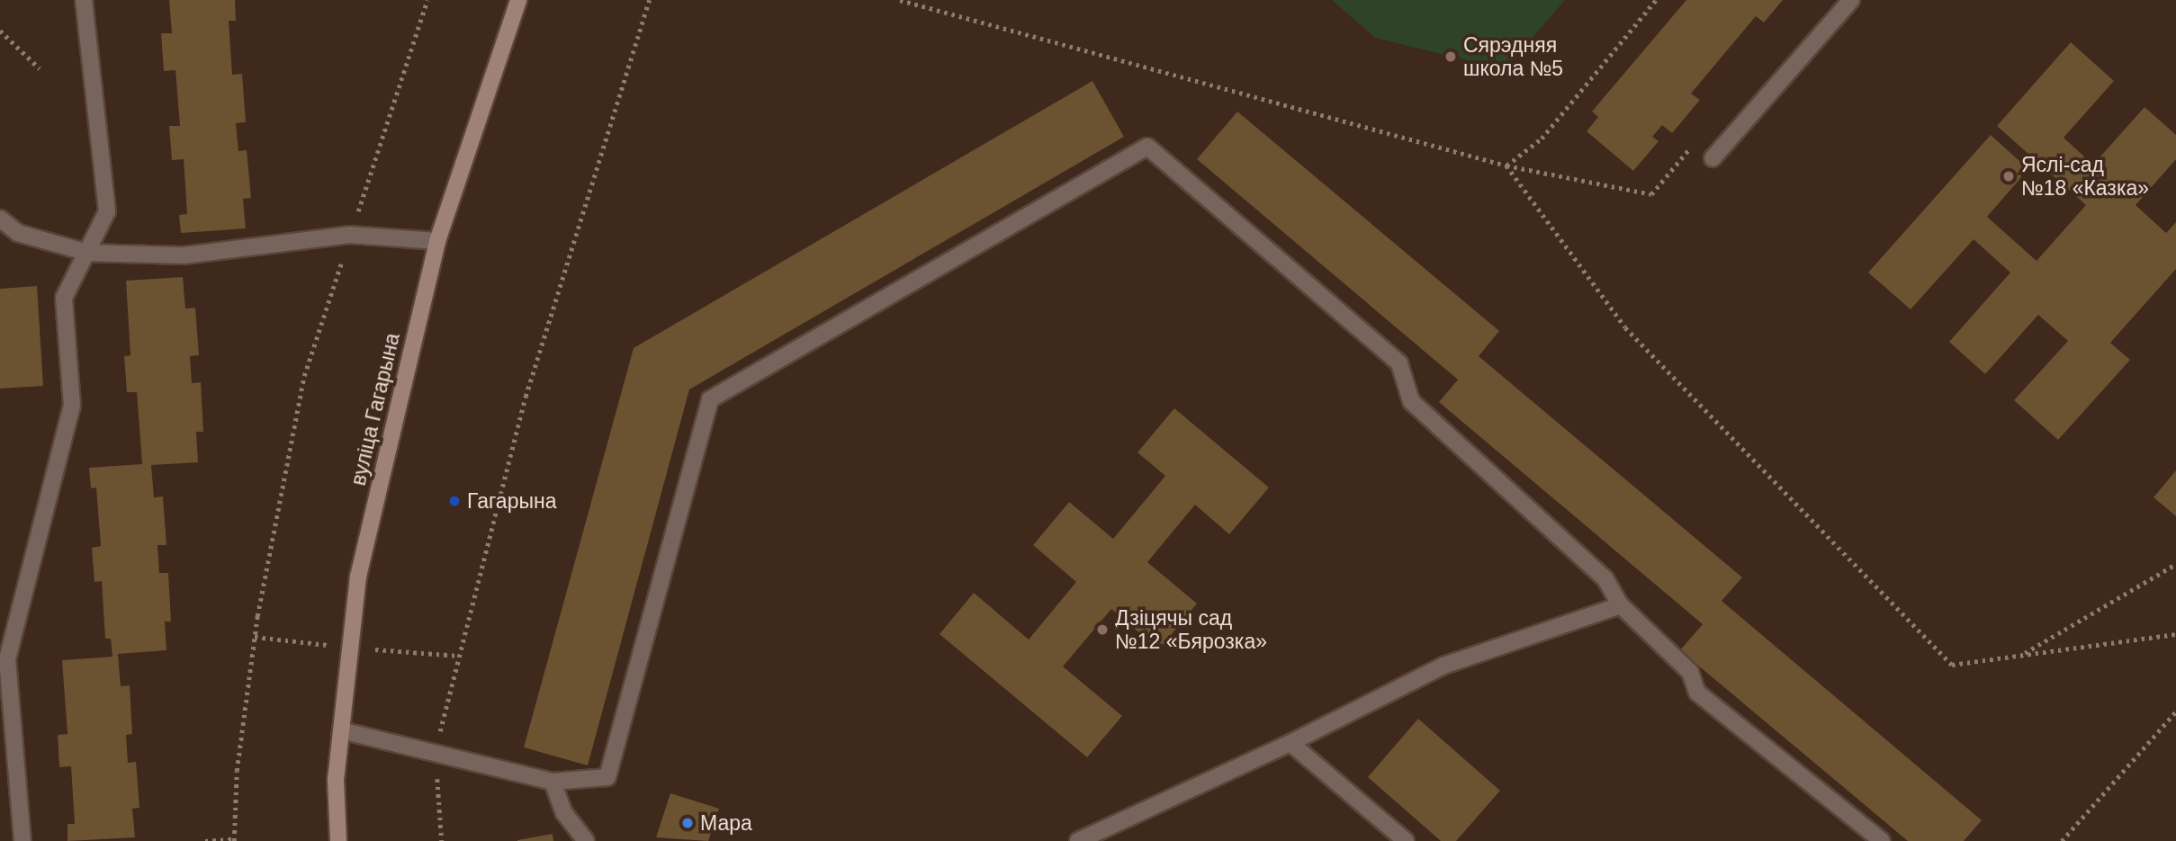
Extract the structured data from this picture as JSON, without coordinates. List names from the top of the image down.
{
  "streets": {
    "main road": ["вуліца Гагарына"]
  },
  "places": [
    "Сярэдняя школа №5",
    "Яслі-сад №18 «Казка»",
    "Гагарына",
    "Дзіцячы сад №12 «Бярозка»",
    "Мара"
  ]
}
